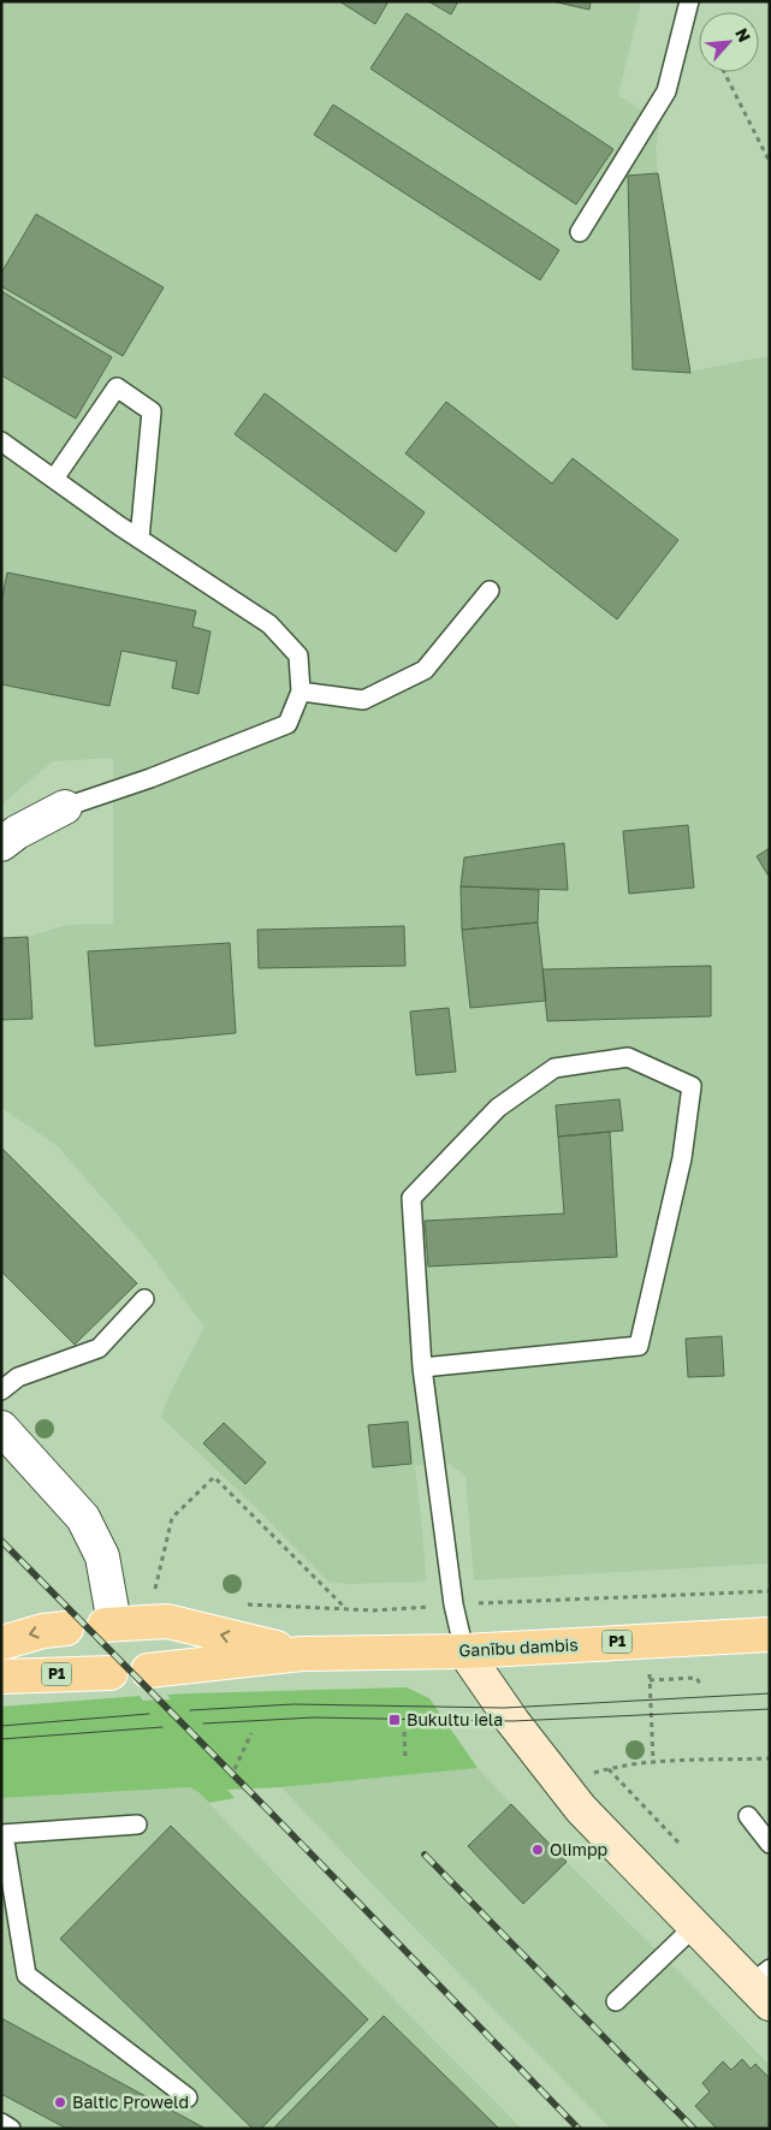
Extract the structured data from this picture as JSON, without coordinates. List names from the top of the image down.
{
  "streets": {
    "main road": ["P1", "Ganību dambis"]
  },
  "places": {
    "transit": ["Bukultu iela"],
    "other": ["Olimpp", "Baltic Proweld"]
  },
  "north": "top right"
}
